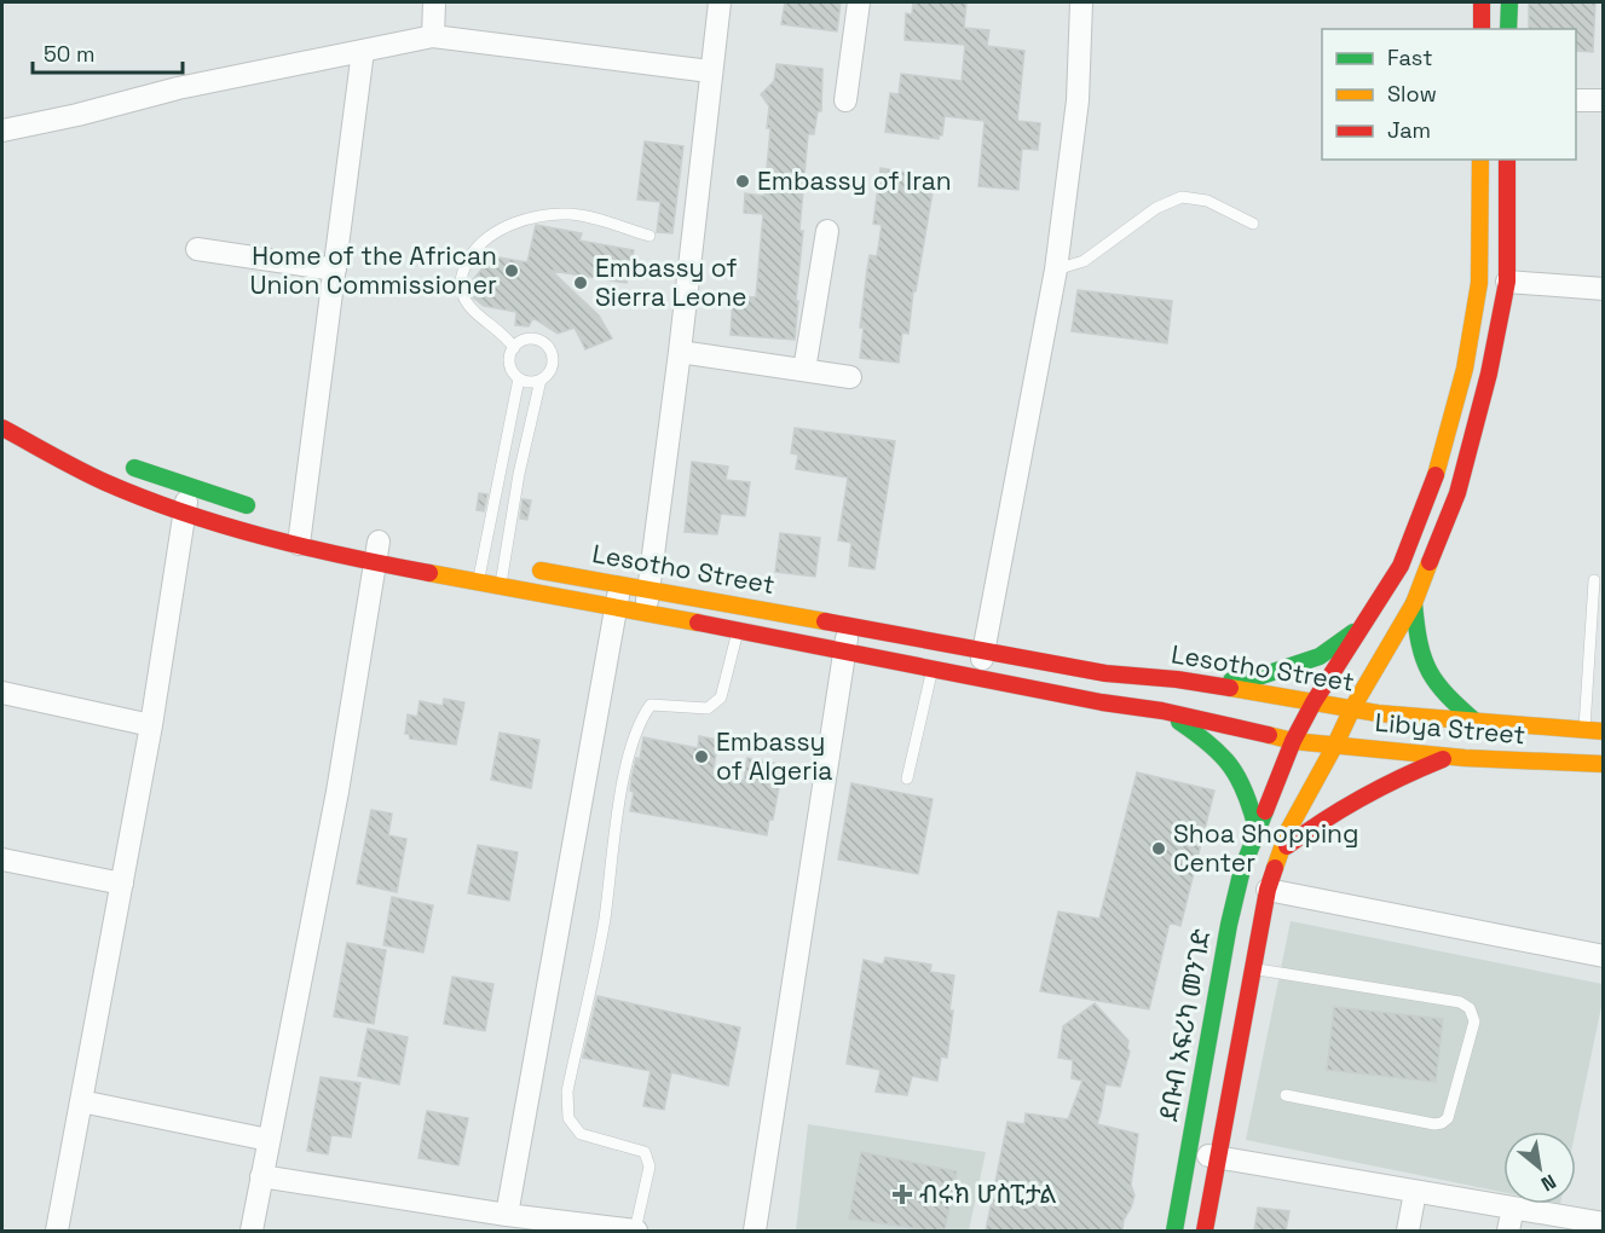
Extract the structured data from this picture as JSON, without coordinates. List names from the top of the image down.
{
  "streets": {
    "main road": ["Lesotho Street", "Libya Street", "ደቡብ አፍሪካ መንገድ"]
  },
  "crossings": [
    ["Lesotho Street", "Libya Street"],
    ["Lesotho Street", "ደቡብ አፍሪካ መንገድ"],
    ["Libya Street", "ደቡብ አፍሪካ መንገድ"]
  ],
  "places": {
    "other": [
      "Embassy of Iran",
      "Home of the African Union Commissioner",
      "Embassy of Sierra Leone",
      "Embassy of Algeria",
      "Shoa Shopping Center"
    ],
    "health": ["ብሩክ ሆስፒታል"]
  },
  "legend": ["Fast", "Slow", "Jam"],
  "scale_bar": "50 m",
  "north": "bottom right"
}
